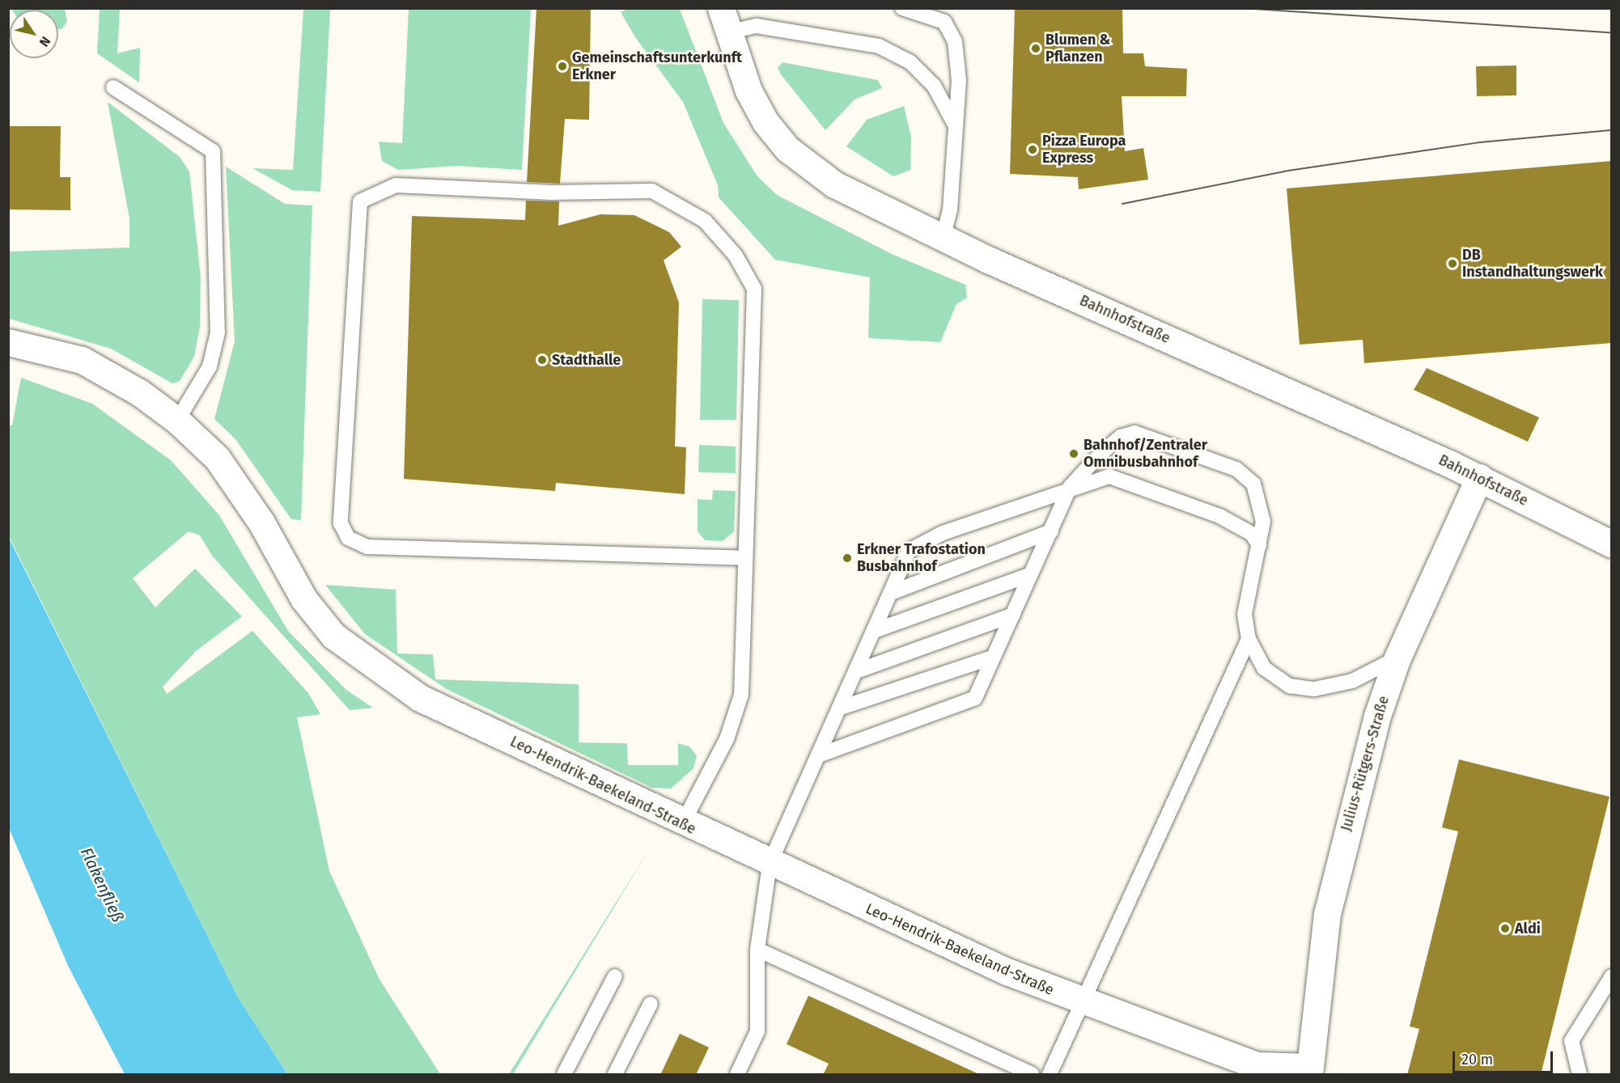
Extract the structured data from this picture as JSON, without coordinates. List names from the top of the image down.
{
  "streets": {
    "street": ["Bahnhofstraße", "Julius-Rütgers-Straße", "Leo-Hendrik-Baekeland-Straße"]
  },
  "crossings": [
    ["Bahnhofstraße", "Julius-Rütgers-Straße"],
    ["Julius-Rütgers-Straße", "Leo-Hendrik-Baekeland-Straße"]
  ],
  "water": ["Flakenfließ"],
  "places": [
    "Blumen & Pflanzen",
    "Gemeinschaftsunterkunft Erkner",
    "Pizza Europa Express",
    "DB Instandhaltungswerk",
    "Stadthalle",
    "Bahnhof/Zentraler Omnibusbahnhof",
    "Erkner Trafostation Busbahnhof",
    "Aldi"
  ],
  "scale_bar": "20 m",
  "north": "bottom right"
}
